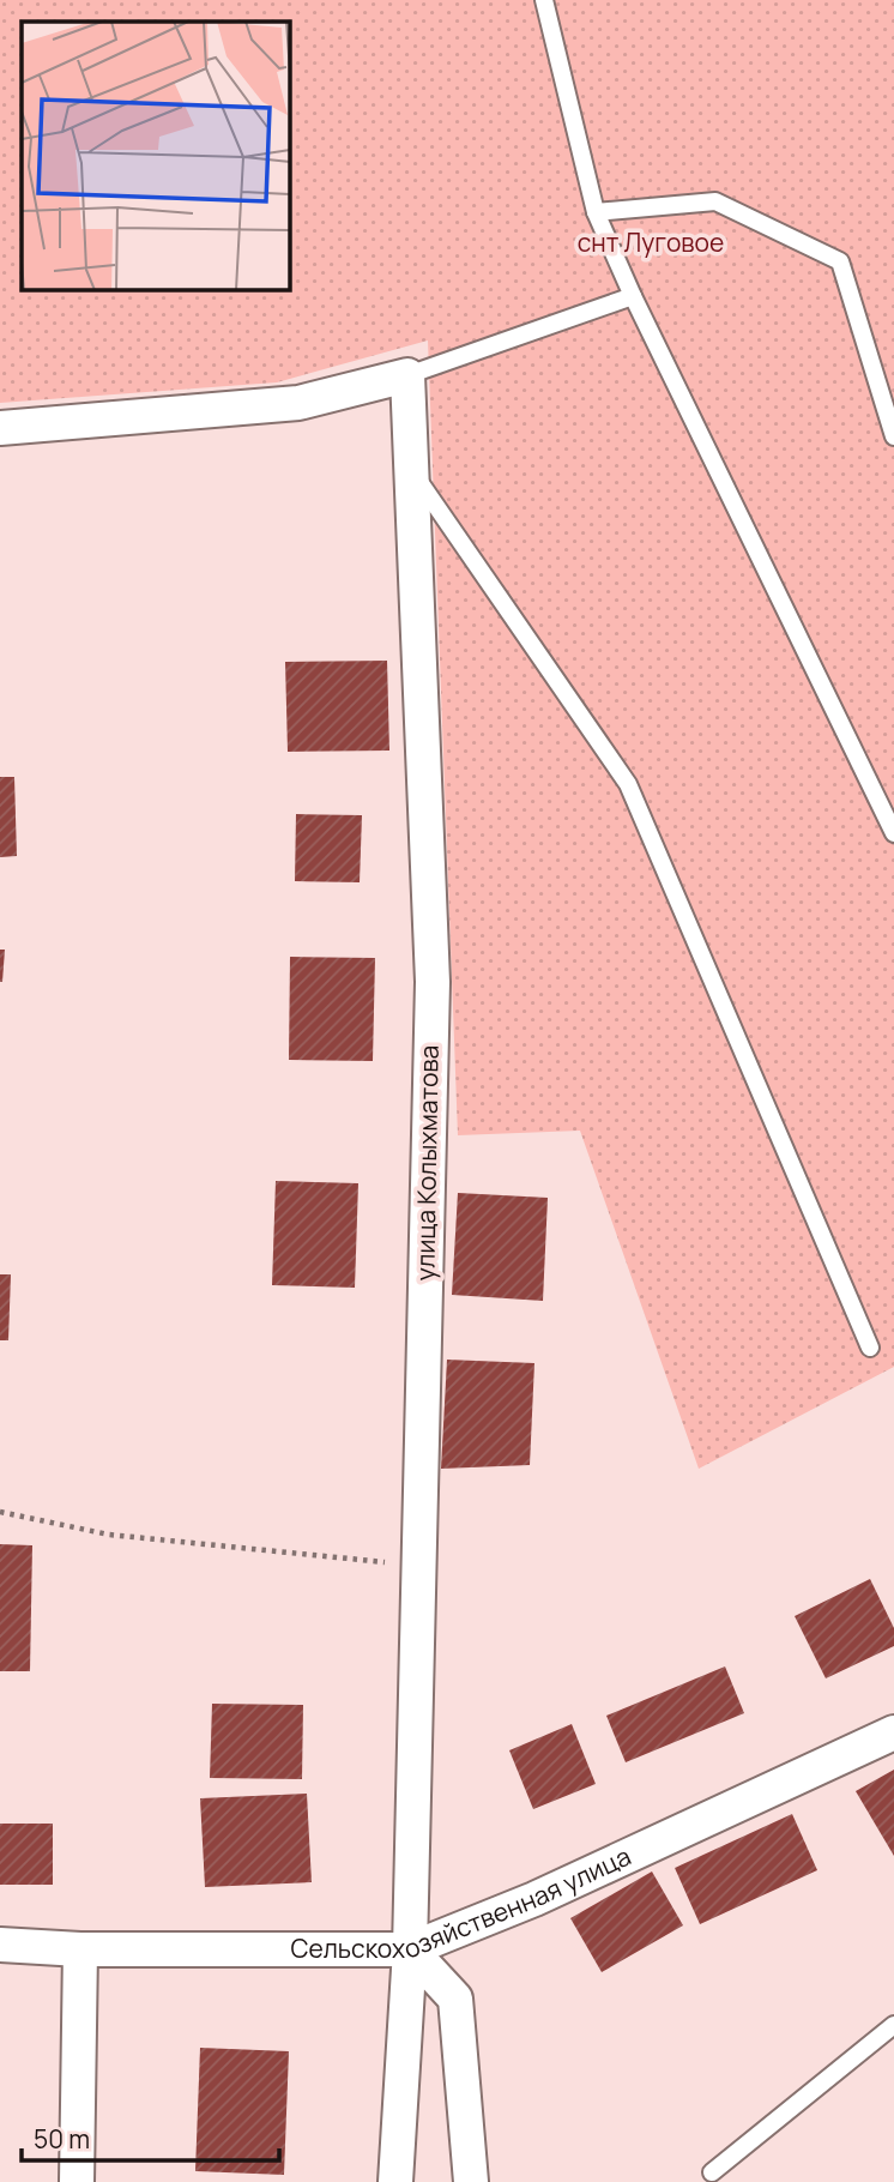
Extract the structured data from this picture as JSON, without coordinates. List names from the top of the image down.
{
  "streets": {
    "street": ["улица Колыхматова", "Сельскохозяйственная улица"]
  },
  "crossings": [
    ["улица Колыхматова", "Сельскохозяйственная улица"]
  ],
  "parks": ["снт Луговое"],
  "scale_bar": "50 m"
}
